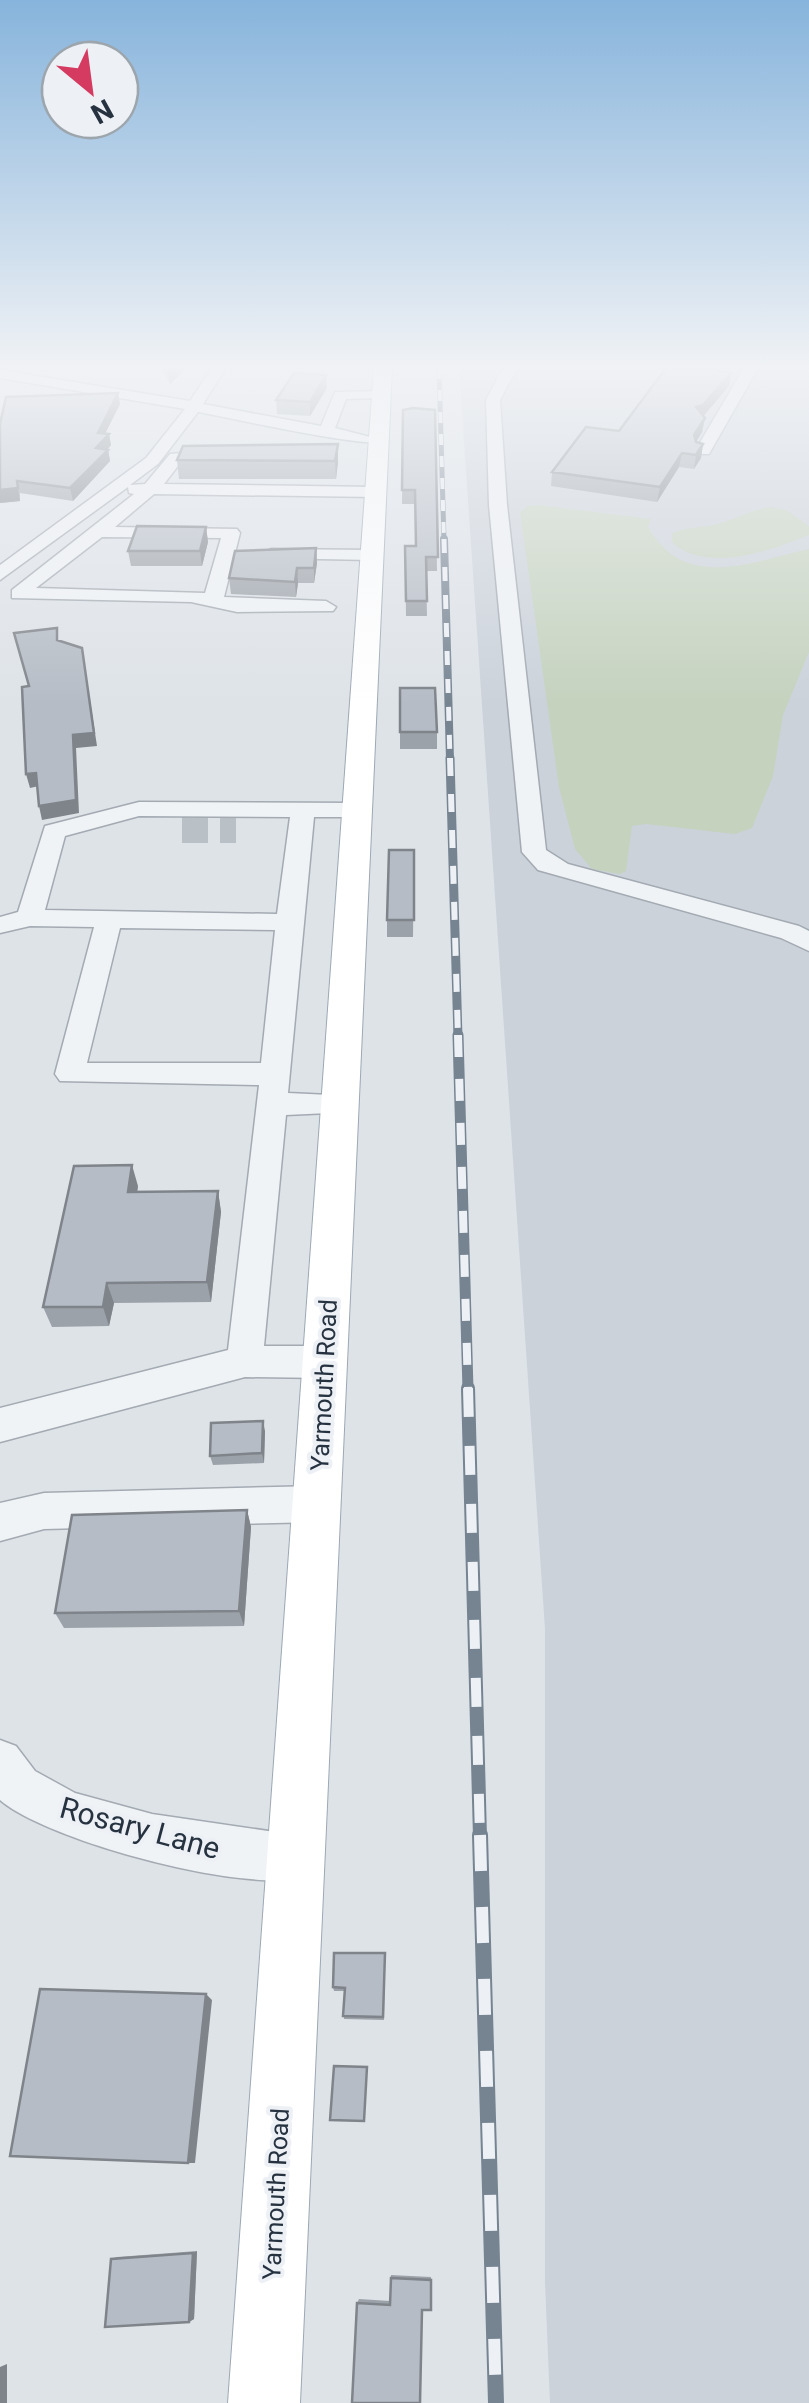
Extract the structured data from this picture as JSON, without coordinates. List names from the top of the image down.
{
  "streets": {
    "main road": ["Yarmouth Road"],
    "street": ["Rosary Lane"]
  },
  "crossings": [
    ["Yarmouth Road", "Rosary Lane"]
  ],
  "north": "bottom right"
}
